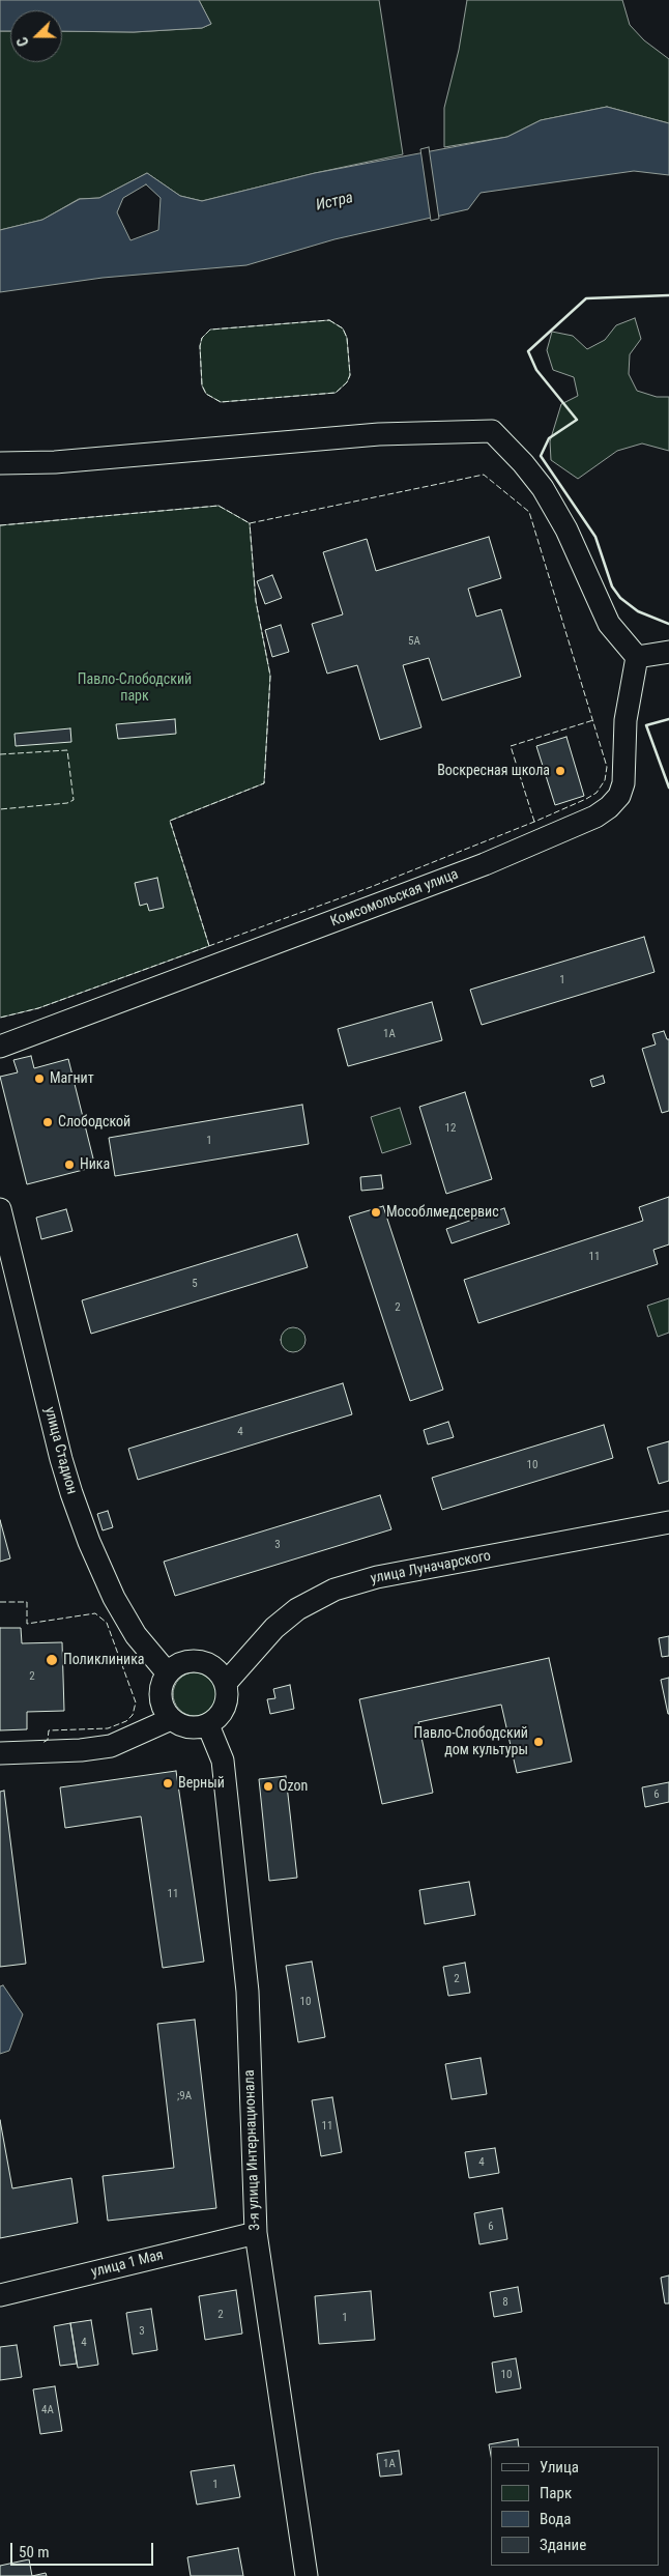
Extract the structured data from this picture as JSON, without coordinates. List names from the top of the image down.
{
  "streets": {
    "street": [
      "Комсомольская улица",
      "улица Стадион",
      "улица Луначарского",
      "3-я улица Интернационала",
      "улица 1 Мая"
    ]
  },
  "crossings": [
    ["улица Стадион", "улица Луначарского"],
    ["улица Стадион", "3-я улица Интернационала"],
    ["улица Луначарского", "3-я улица Интернационала"],
    ["3-я улица Интернационала", "улица 1 Мая"]
  ],
  "water": ["Истра"],
  "parks": ["Павло-Слободский парк"],
  "places": [
    "Воскресная школа",
    "Магнит",
    "Слободской",
    "Ника",
    "Мособлмедсервис",
    "Поликлиника",
    "Павло-Слободский дом культуры",
    "Верный",
    "Ozon"
  ],
  "house_numbers": [
    "5А",
    "1",
    "1А",
    "12",
    "1",
    "11",
    "5",
    "2",
    "4",
    "10",
    "3",
    "2",
    "6",
    "11",
    "2",
    "10",
    ";9А",
    "11",
    "4",
    "6",
    "8",
    "2",
    "1",
    "3",
    "4",
    "10",
    "4А",
    "1А",
    "1"
  ],
  "legend": [
    "Улица",
    "Парк",
    "Вода",
    "Здание"
  ],
  "scale_bar": "50 m",
  "north": "left"
}
